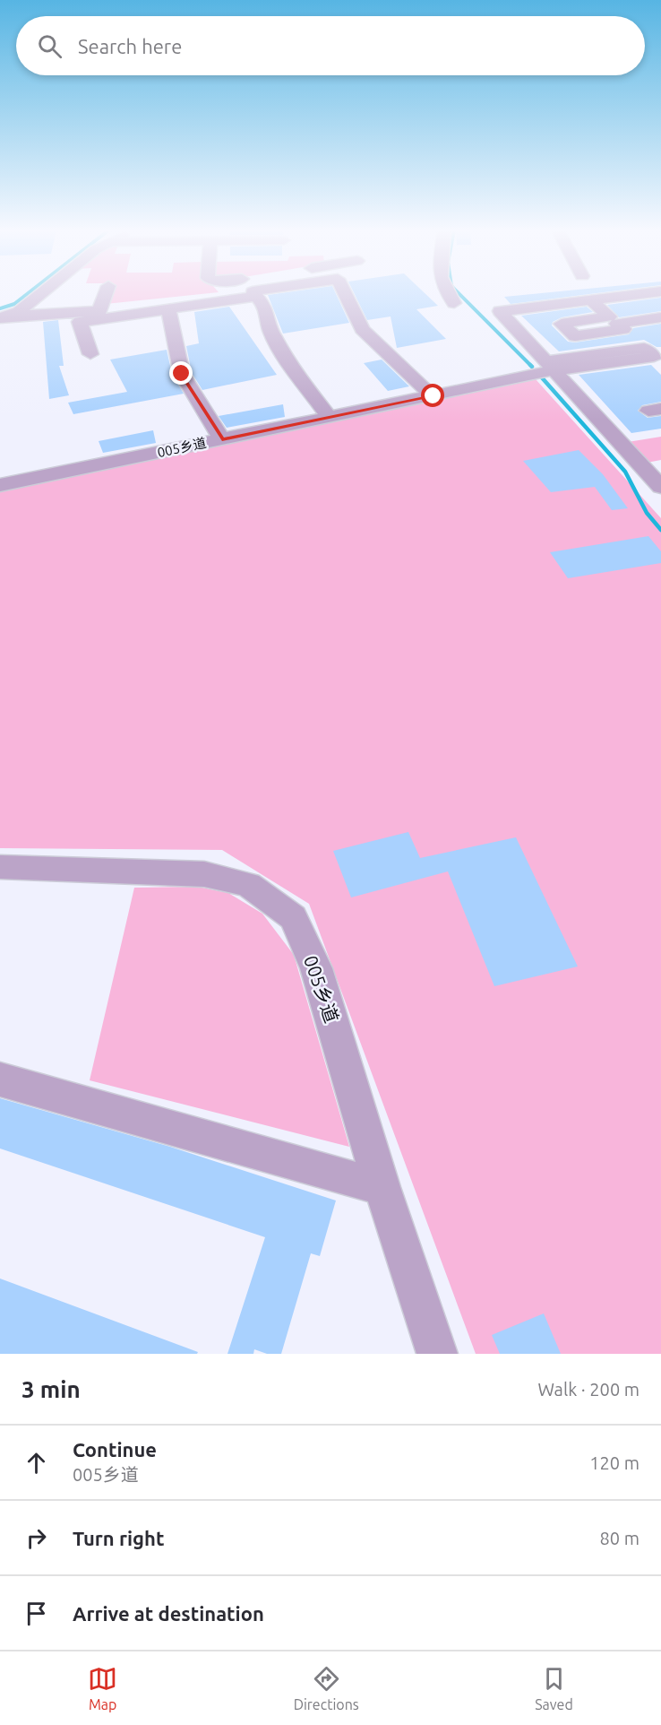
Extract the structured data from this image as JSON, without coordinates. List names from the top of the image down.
{
  "streets": {
    "street": ["005乡道"]
  },
  "page": {
    "search": "Search here",
    "heading": ["3 min", "Walk · 200 m"],
    "list": [
      ["Continue", "005乡道", "120 m"],
      ["Turn right", "80 m"],
      "Arrive at destination"
    ],
    "nav": ["Map", "Directions", "Saved"]
  }
}
